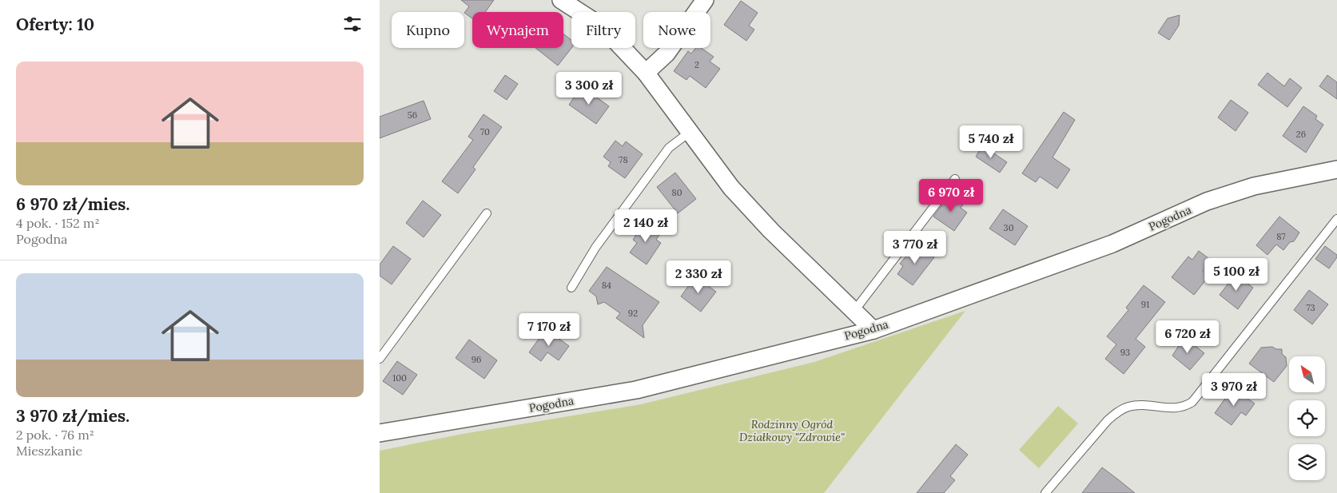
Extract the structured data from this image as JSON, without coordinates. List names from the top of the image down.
{
  "streets": {
    "street": ["Pogodna"]
  },
  "parks": ["Rodzinny Ogród Działkowy \"Zdrowie\""],
  "house_numbers": [
    "2",
    "56",
    "70",
    "26",
    "78",
    "80",
    "30",
    "87",
    "84",
    "91",
    "73",
    "92",
    "93",
    "96",
    "100"
  ],
  "north": "top left",
  "page": {
    "heading": "Oferty: 10",
    "chip": [
      "Kupno",
      "Wynajem",
      "Filtry",
      "Nowe"
    ],
    "list": [
      {
        "name": "6 970 zł/mies.",
        "note": "4 pok. · 152 m² · Pogodna"
      },
      {
        "name": "3 970 zł/mies.",
        "note": "2 pok. · 76 m² · Mieszkanie"
      }
    ],
    "price": [
      "3 300 zł",
      "5 740 zł",
      "6 970 zł",
      "2 140 zł",
      "3 770 zł",
      "5 100 zł",
      "2 330 zł",
      "7 170 zł",
      "6 720 zł",
      "3 970 zł"
    ]
  }
}
